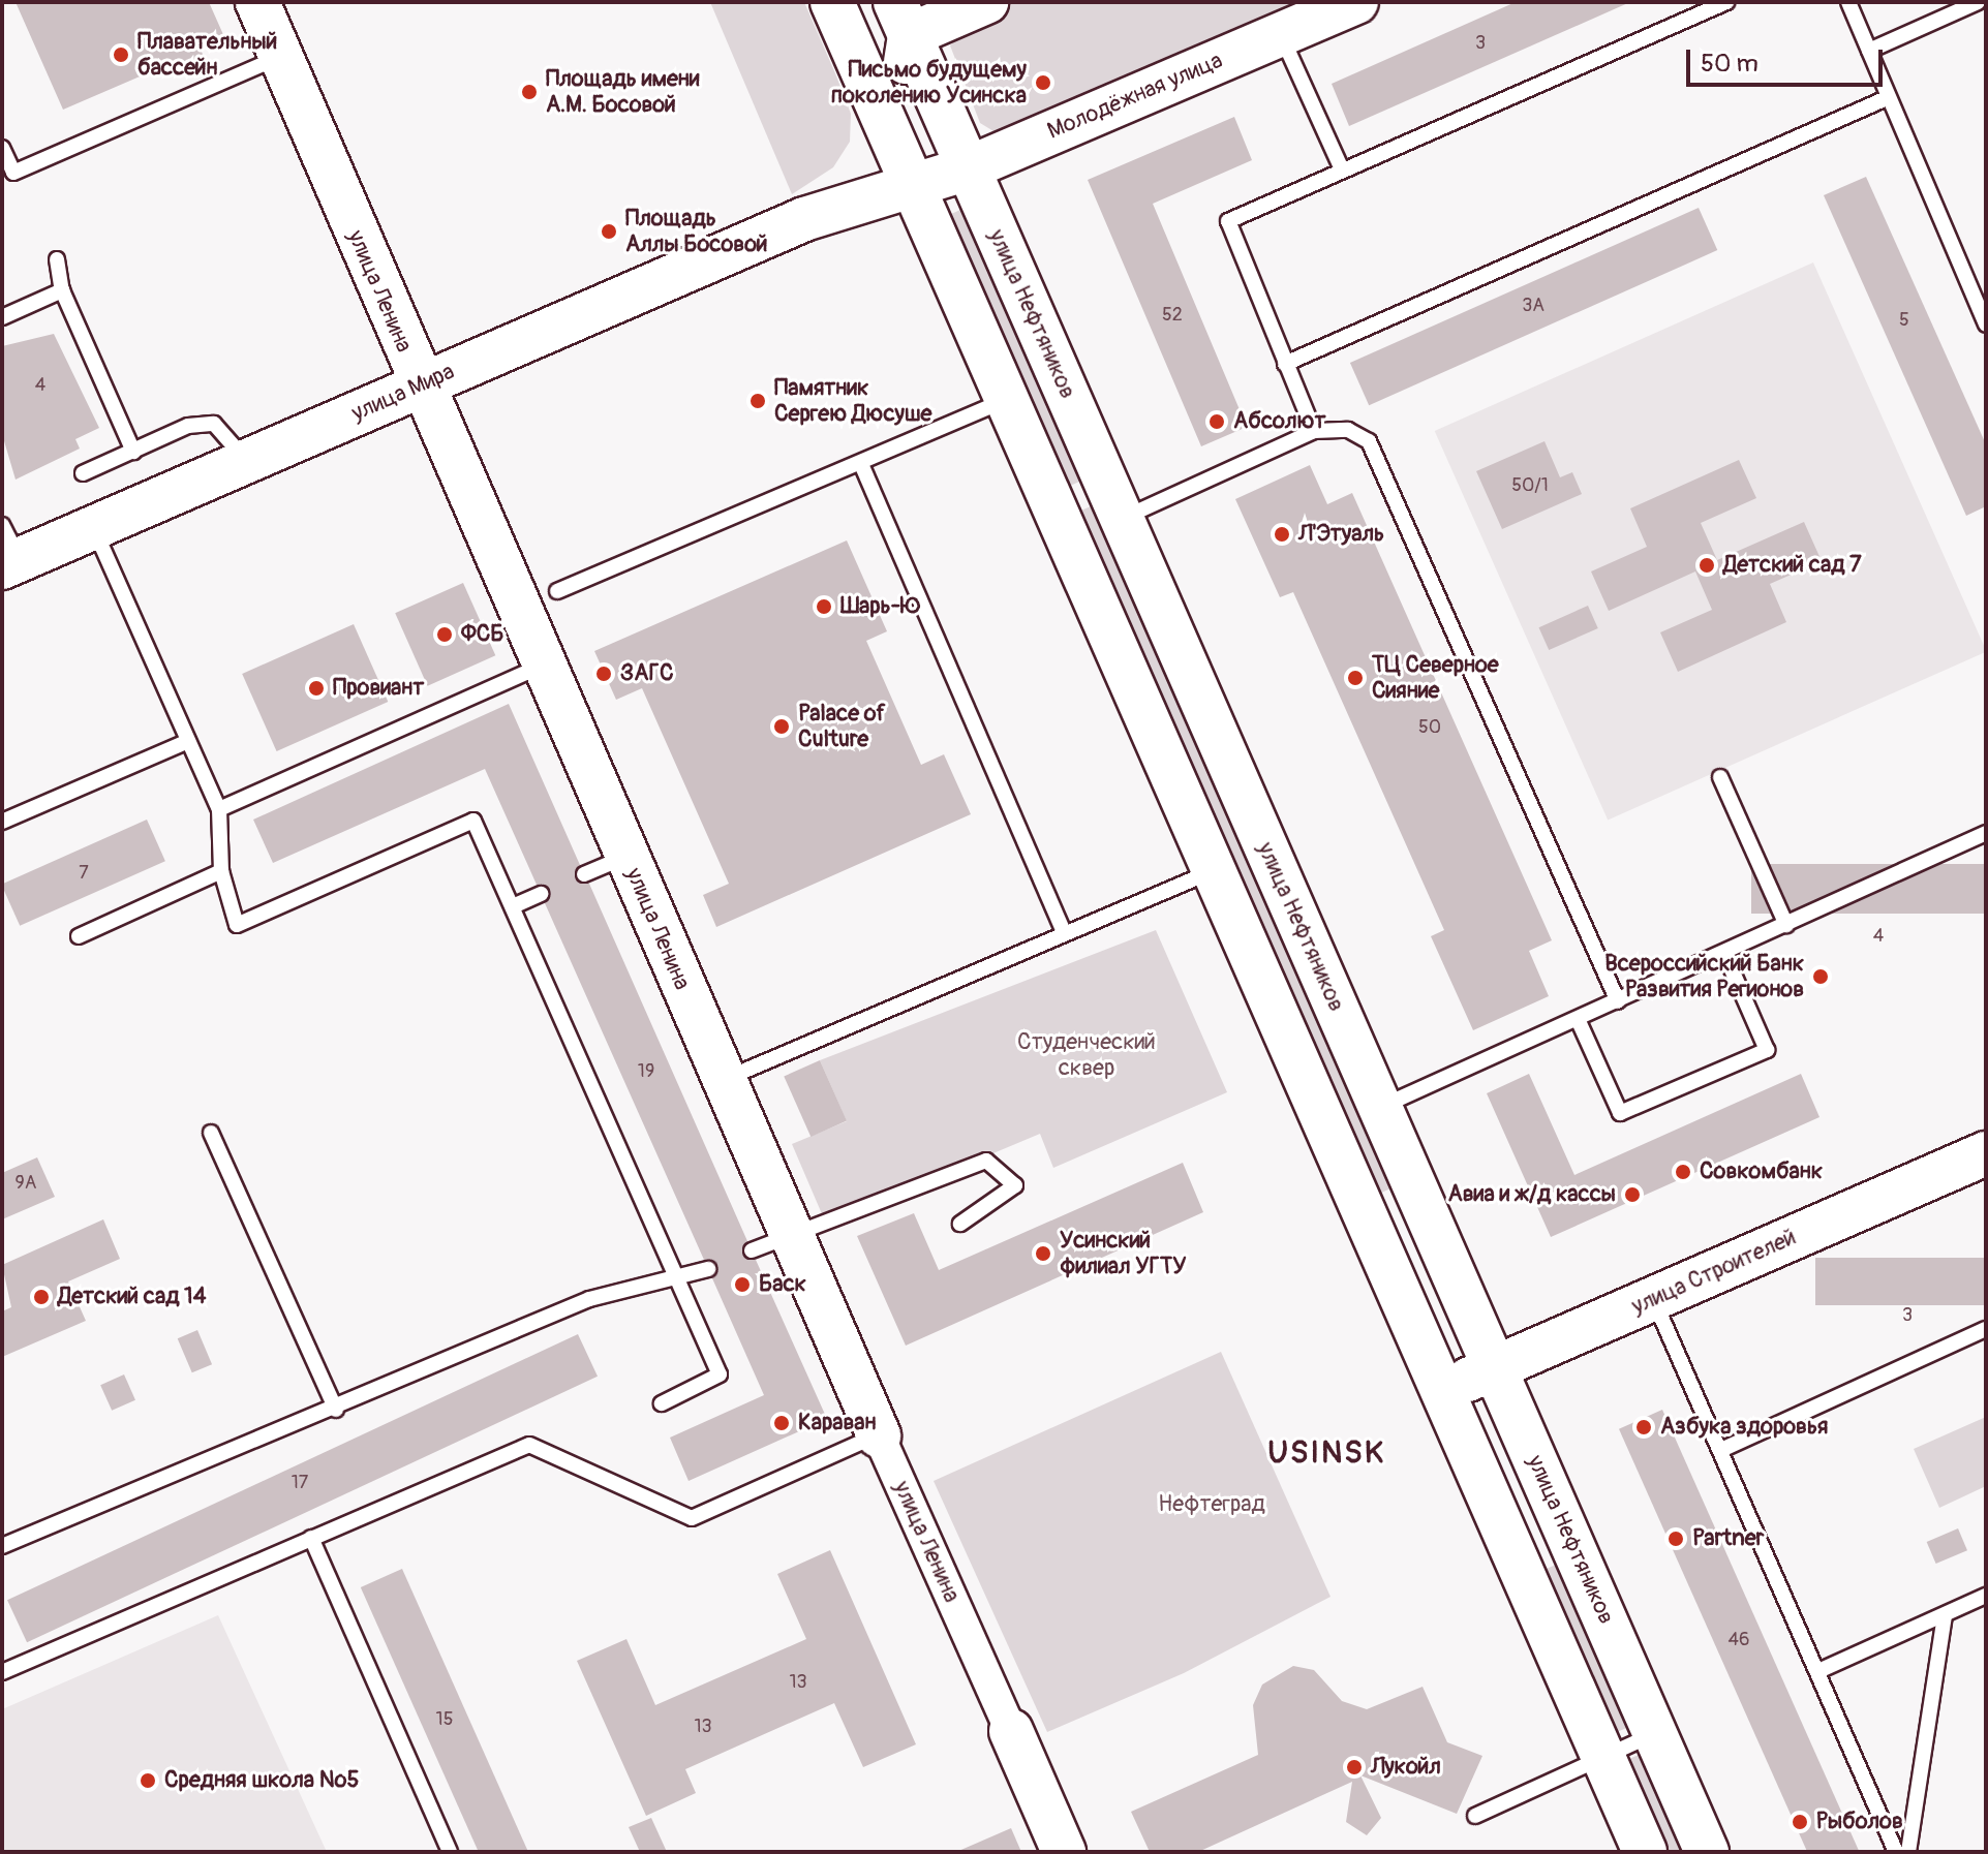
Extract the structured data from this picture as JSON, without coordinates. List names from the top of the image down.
{
  "streets": {
    "main road": [
      "Молодёжная улица",
      "улица Ленина",
      "улица Нефтяников",
      "улица Мира",
      "улица Строителей"
    ]
  },
  "crossings": [
    ["Молодёжная улица", "улица Нефтяников"],
    ["Молодёжная улица", "улица Мира"],
    ["улица Ленина", "улица Мира"],
    ["улица Нефтяников", "улица Строителей"]
  ],
  "districts": ["USINSK"],
  "parks": ["Студенческий сквер", "Нефтеград"],
  "places": [
    "Плавательный бассейн",
    "Письмо будущему поколению Усинска",
    "Площадь имени А.М. Босовой",
    "Площадь Аллы Босовой",
    "Памятник Сергею Дюсуше",
    "Абсолют",
    "Л'Этуаль",
    "Детский сад 7",
    "Шарь-Ю",
    "ФСБ",
    "ЗАГС",
    "ТЦ Северное Сияние",
    "Провиант",
    "Palace of Culture",
    "Всероссийский Банк Развития Регионов",
    "Совкомбанк",
    "Авиа и ж/д кассы",
    "Усинский филиал УГТУ",
    "Баск",
    "Детский сад 14",
    "Караван",
    "Азбука здоровья",
    "Partner",
    "Лукойл",
    "Средняя школа №5",
    "Рыболов"
  ],
  "house_numbers": [
    "3",
    "3А",
    "52",
    "5",
    "4",
    "50/1",
    "50",
    "7",
    "4",
    "19",
    "9А",
    "3",
    "17",
    "46",
    "13",
    "15",
    "13"
  ],
  "scale_bar": "50 m"
}
